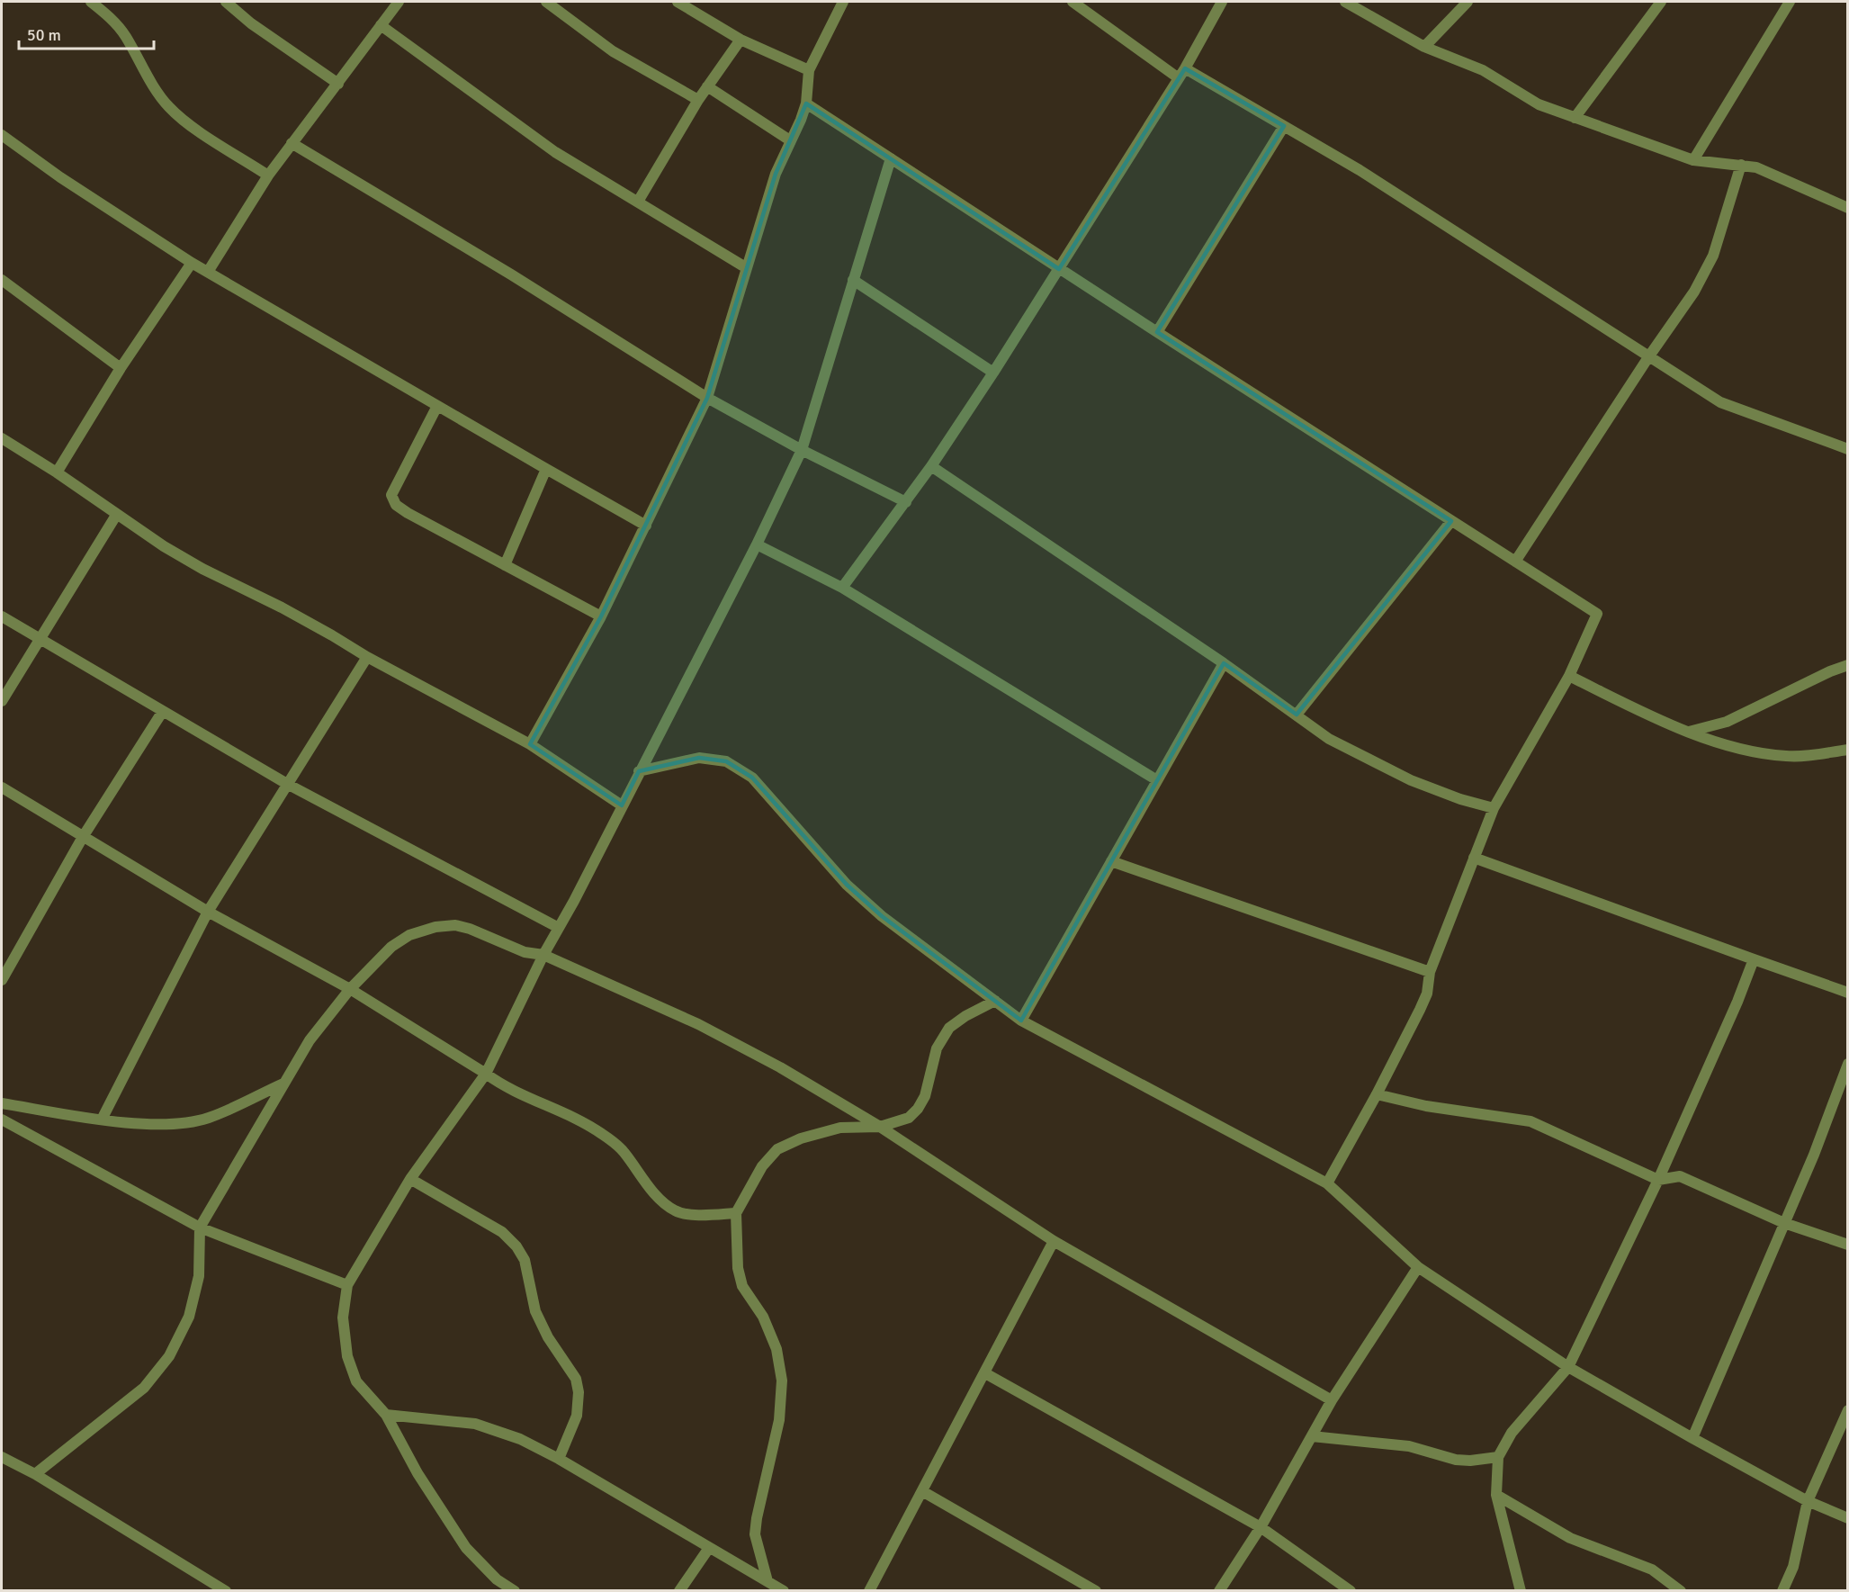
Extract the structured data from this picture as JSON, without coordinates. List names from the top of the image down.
{
  "scale_bar": "50 m"
}
